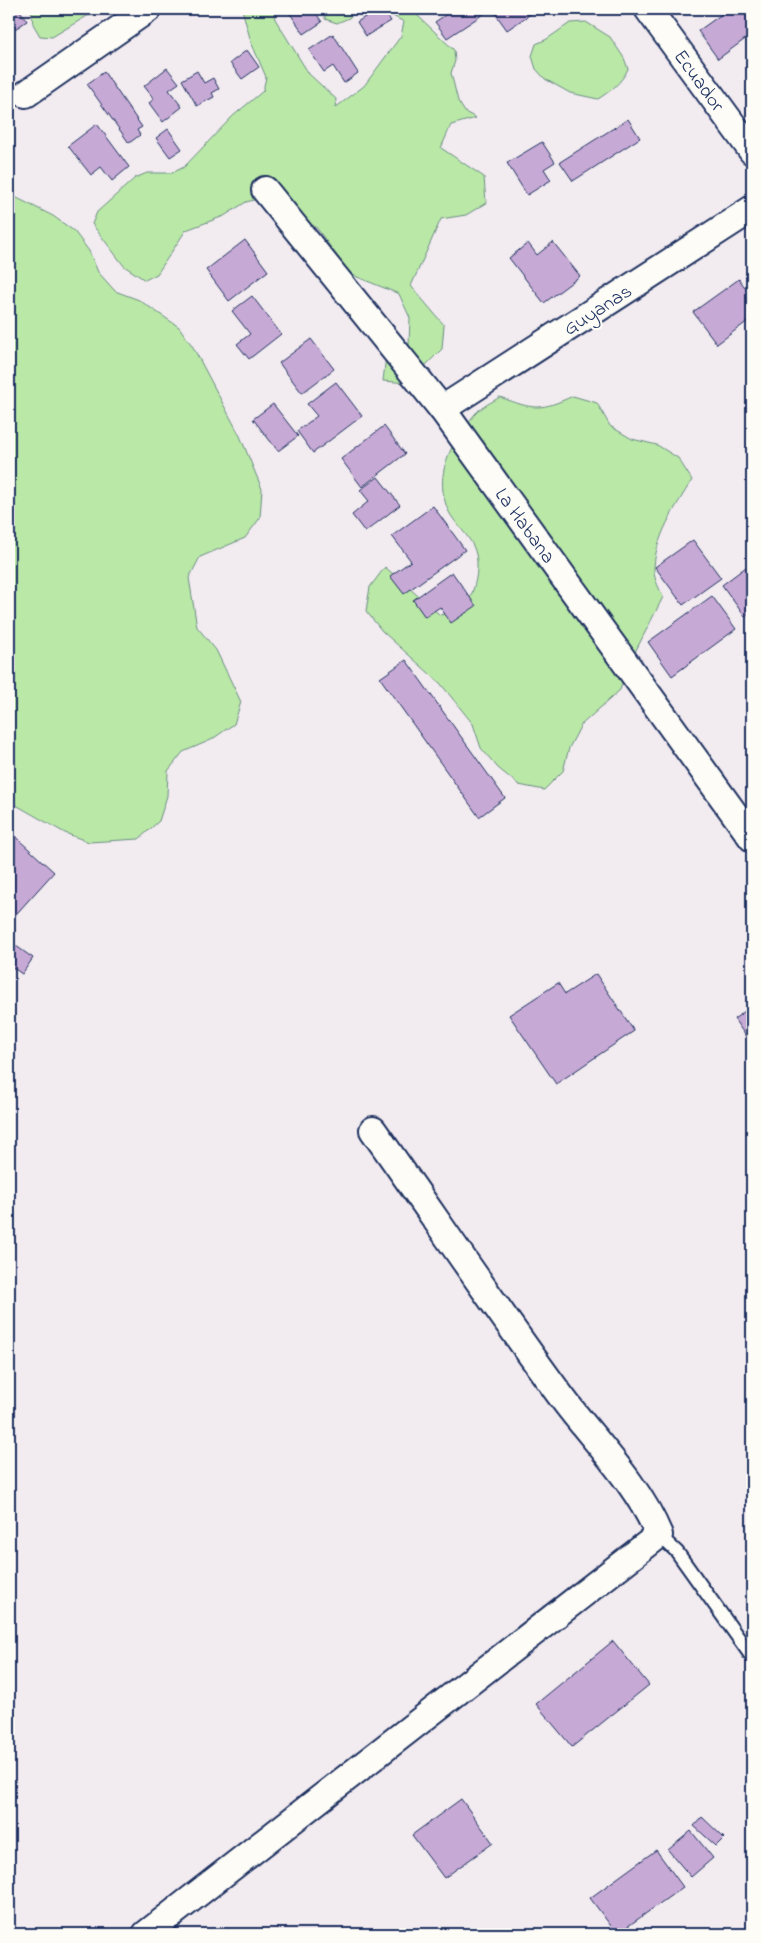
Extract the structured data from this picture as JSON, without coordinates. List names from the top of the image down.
{
  "streets": {
    "street": ["Ecuador", "Guyanas", "La Habana"]
  },
  "crossings": [
    ["Guyanas", "La Habana"]
  ]
}
